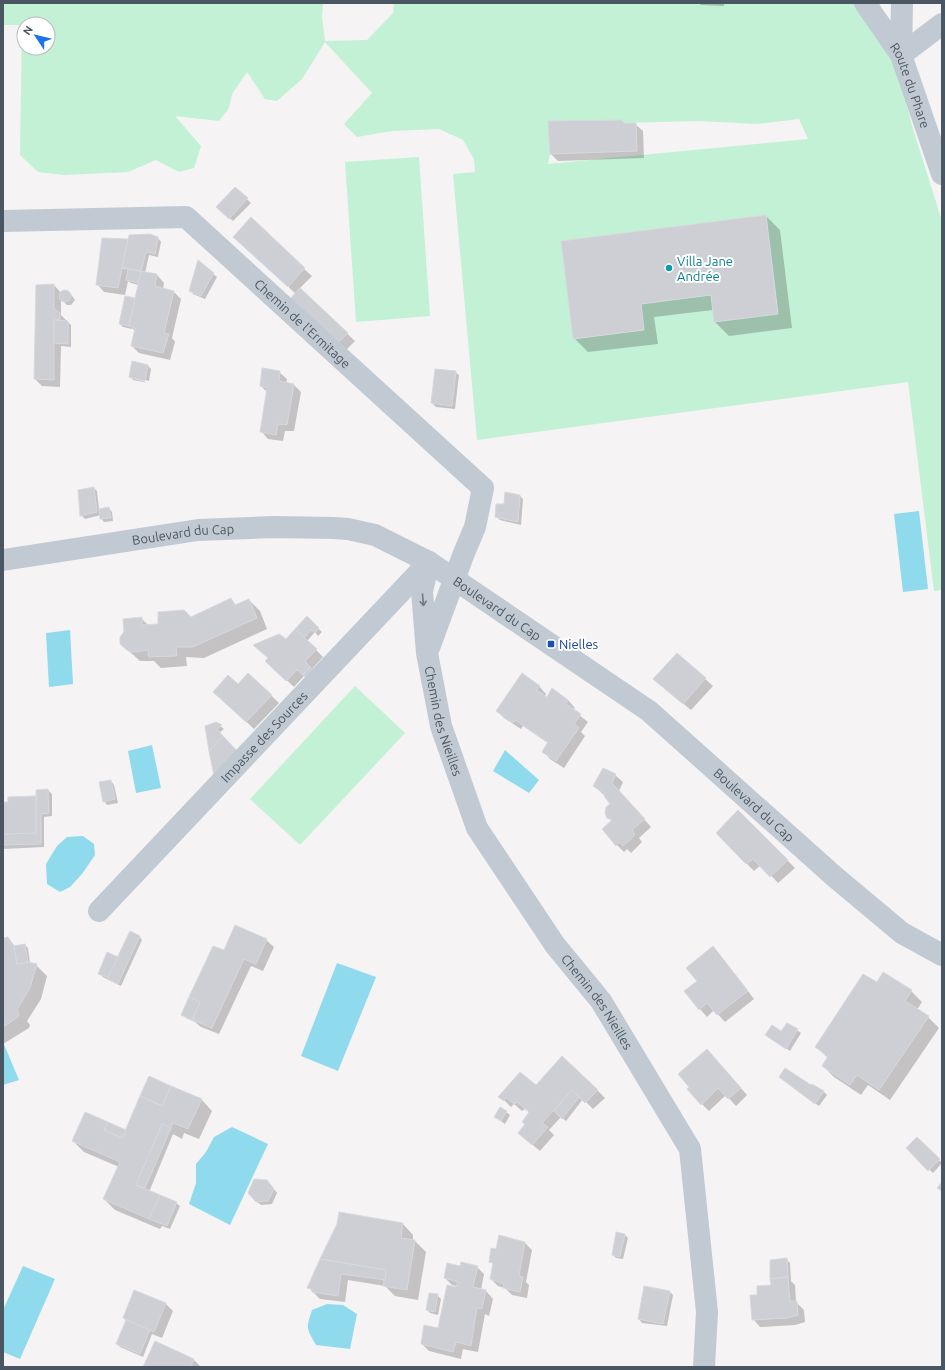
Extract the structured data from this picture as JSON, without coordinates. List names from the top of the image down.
{
  "streets": {
    "street": [
      "Route du Phare",
      "Chemin de l'Ermitage",
      "Boulevard du Cap",
      "Chemin des Nieilles",
      "Impasse des Sources"
    ]
  },
  "crossings": [
    ["Chemin de l'Ermitage", "Boulevard du Cap"],
    ["Chemin de l'Ermitage", "Chemin des Nieilles"],
    ["Boulevard du Cap", "Chemin des Nieilles"],
    ["Boulevard du Cap", "Impasse des Sources"],
    ["Chemin des Nieilles", "Impasse des Sources"]
  ],
  "places": {
    "other": ["Villa Jane Andrée"],
    "transit": ["Nielles"]
  },
  "north": "top left"
}
